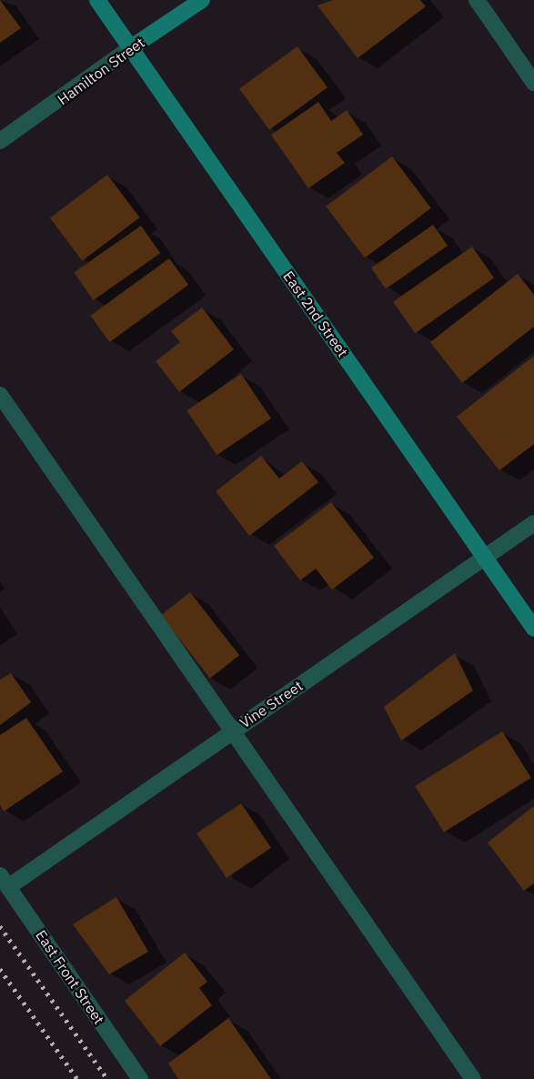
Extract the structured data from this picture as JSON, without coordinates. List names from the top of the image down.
{
  "streets": {
    "street": [
      "Hamilton Street",
      "East 2nd Street",
      "Vine Street",
      "East Front Street"
    ]
  },
  "crossings": [
    ["Hamilton Street", "East 2nd Street"],
    ["East 2nd Street", "Vine Street"],
    ["Vine Street", "East Front Street"]
  ]
}
